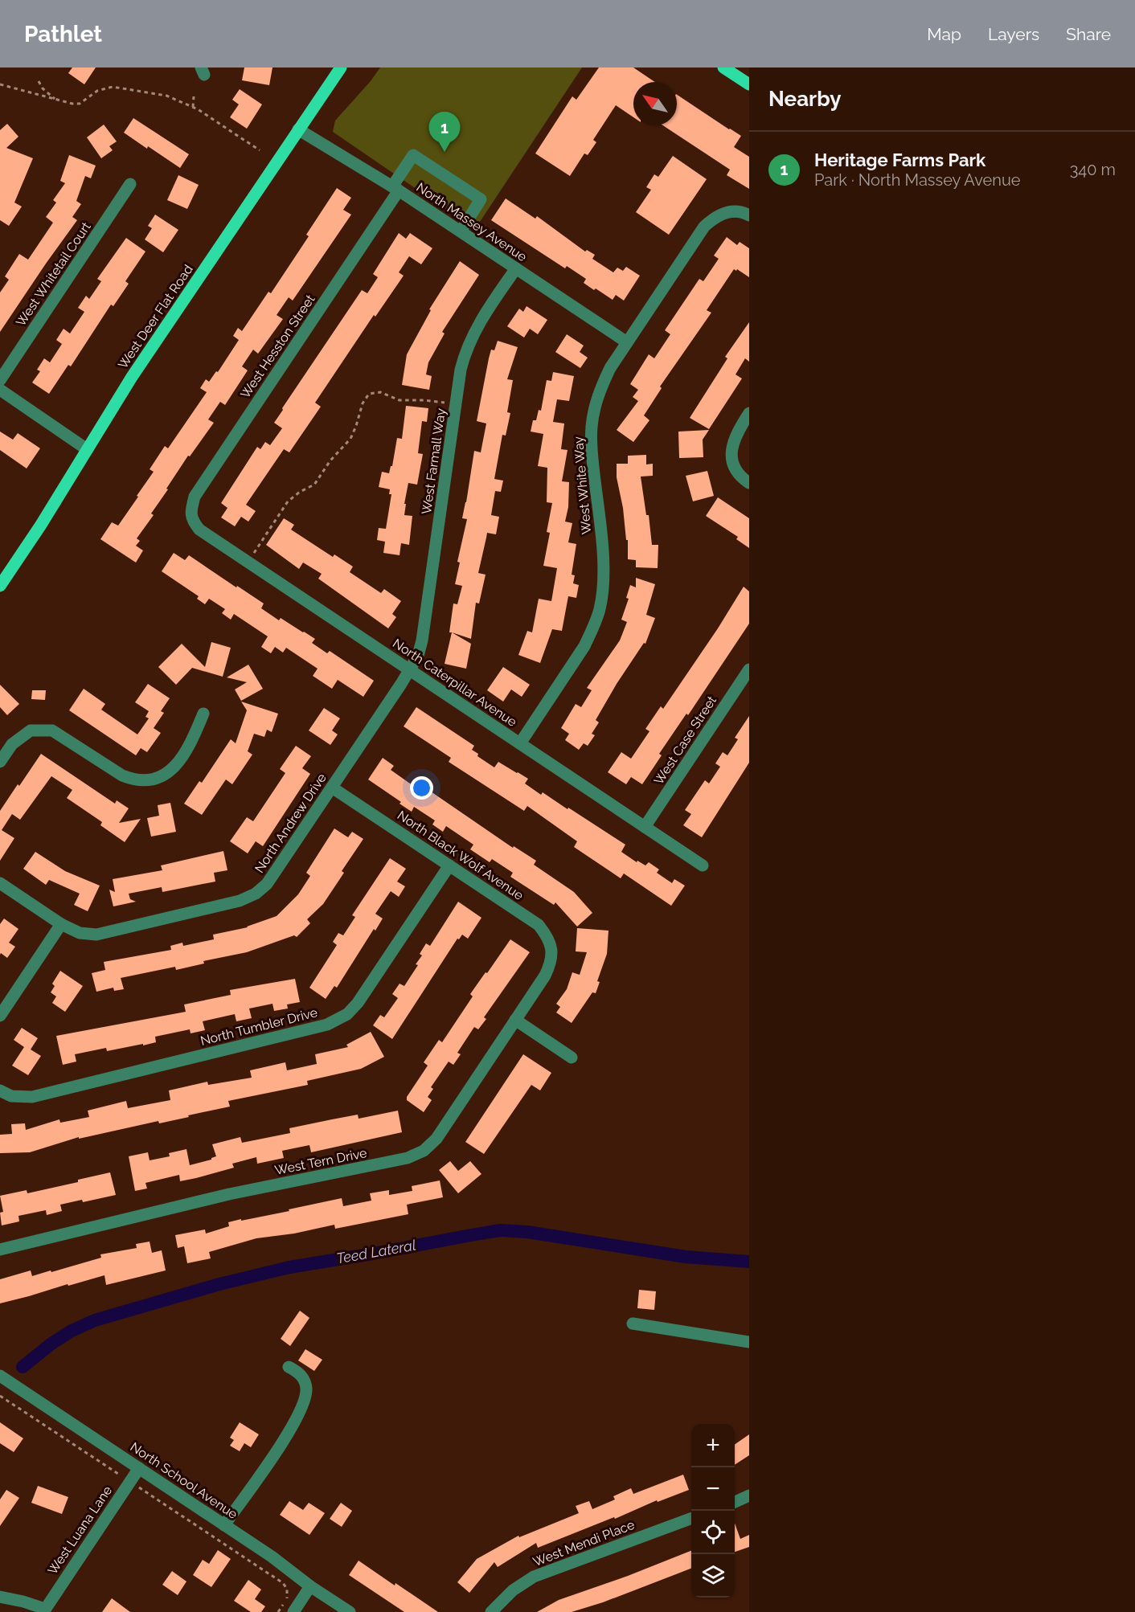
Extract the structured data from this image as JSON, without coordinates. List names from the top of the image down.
{
  "streets": {
    "main road": ["West Deer Flat Road"],
    "street": [
      "North Massey Avenue",
      "West Whitetail Court",
      "West Hesston Street",
      "West Farmall Way",
      "West White Way",
      "North Caterpillar Avenue",
      "West Case Street",
      "North Andrew Drive",
      "North Black Wolf Avenue",
      "North Tumbler Drive",
      "West Tern Drive",
      "North School Avenue",
      "West Luana Lane",
      "West Mendi Place"
    ]
  },
  "crossings": [
    ["North Massey Avenue", "West Deer Flat Road"],
    ["North Massey Avenue", "West Hesston Street"],
    ["North Massey Avenue", "West Farmall Way"],
    ["North Massey Avenue", "West White Way"],
    ["West Hesston Street", "North Caterpillar Avenue"],
    ["West Farmall Way", "North Caterpillar Avenue"],
    ["West Farmall Way", "North Andrew Drive"],
    ["West White Way", "North Caterpillar Avenue"],
    ["North Caterpillar Avenue", "West Case Street"],
    ["North Caterpillar Avenue", "North Andrew Drive"],
    ["North Andrew Drive", "North Black Wolf Avenue"],
    ["North Black Wolf Avenue", "North Tumbler Drive"],
    ["North Black Wolf Avenue", "West Tern Drive"],
    ["North School Avenue", "West Luana Lane"]
  ],
  "water": ["Teed Lateral"],
  "north": "top left",
  "page": {
    "header": "Pathlet",
    "nav": ["Map", "Layers", "Share"],
    "heading": "Nearby",
    "pins": "1",
    "list": [
      {
        "mark": "1",
        "name": "Heritage Farms Park",
        "note": "Park · North Massey Avenue",
        "value": "340 m"
      }
    ],
    "map_buttons": ["+", "−"]
  }
}
